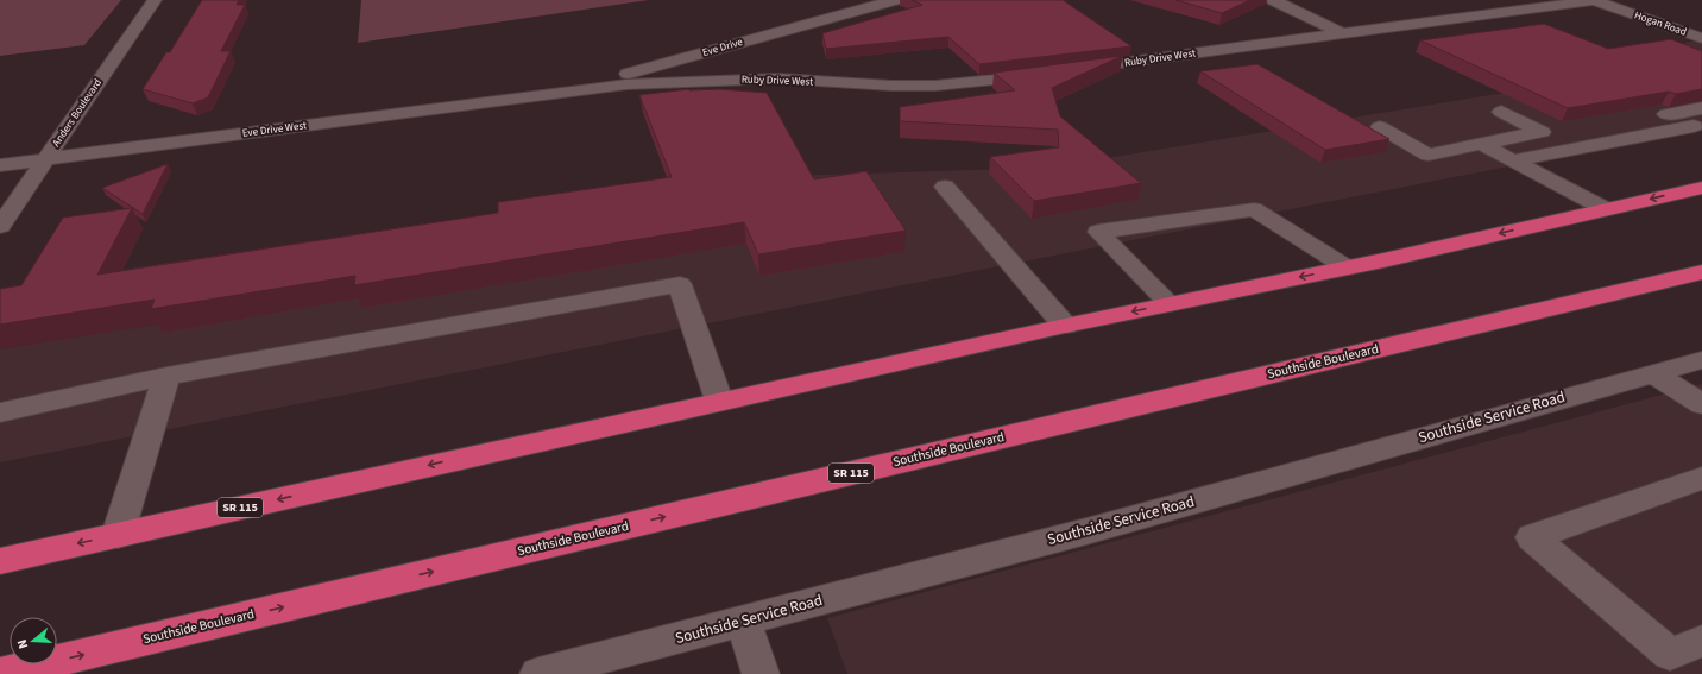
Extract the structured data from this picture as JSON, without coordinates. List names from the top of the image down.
{
  "streets": {
    "highway": ["Southside Boulevard", "SR 115"],
    "street": [
      "Hogan Road",
      "Eve Drive",
      "Ruby Drive West",
      "Anders Boulevard",
      "Eve Drive West",
      "Southside Service Road"
    ]
  },
  "crossings": [
    ["Hogan Road", "Ruby Drive West"],
    ["Eve Drive", "Ruby Drive West"],
    ["Eve Drive", "Eve Drive West"],
    ["Ruby Drive West", "Eve Drive West"],
    ["Anders Boulevard", "Eve Drive West"]
  ],
  "north": "left"
}
